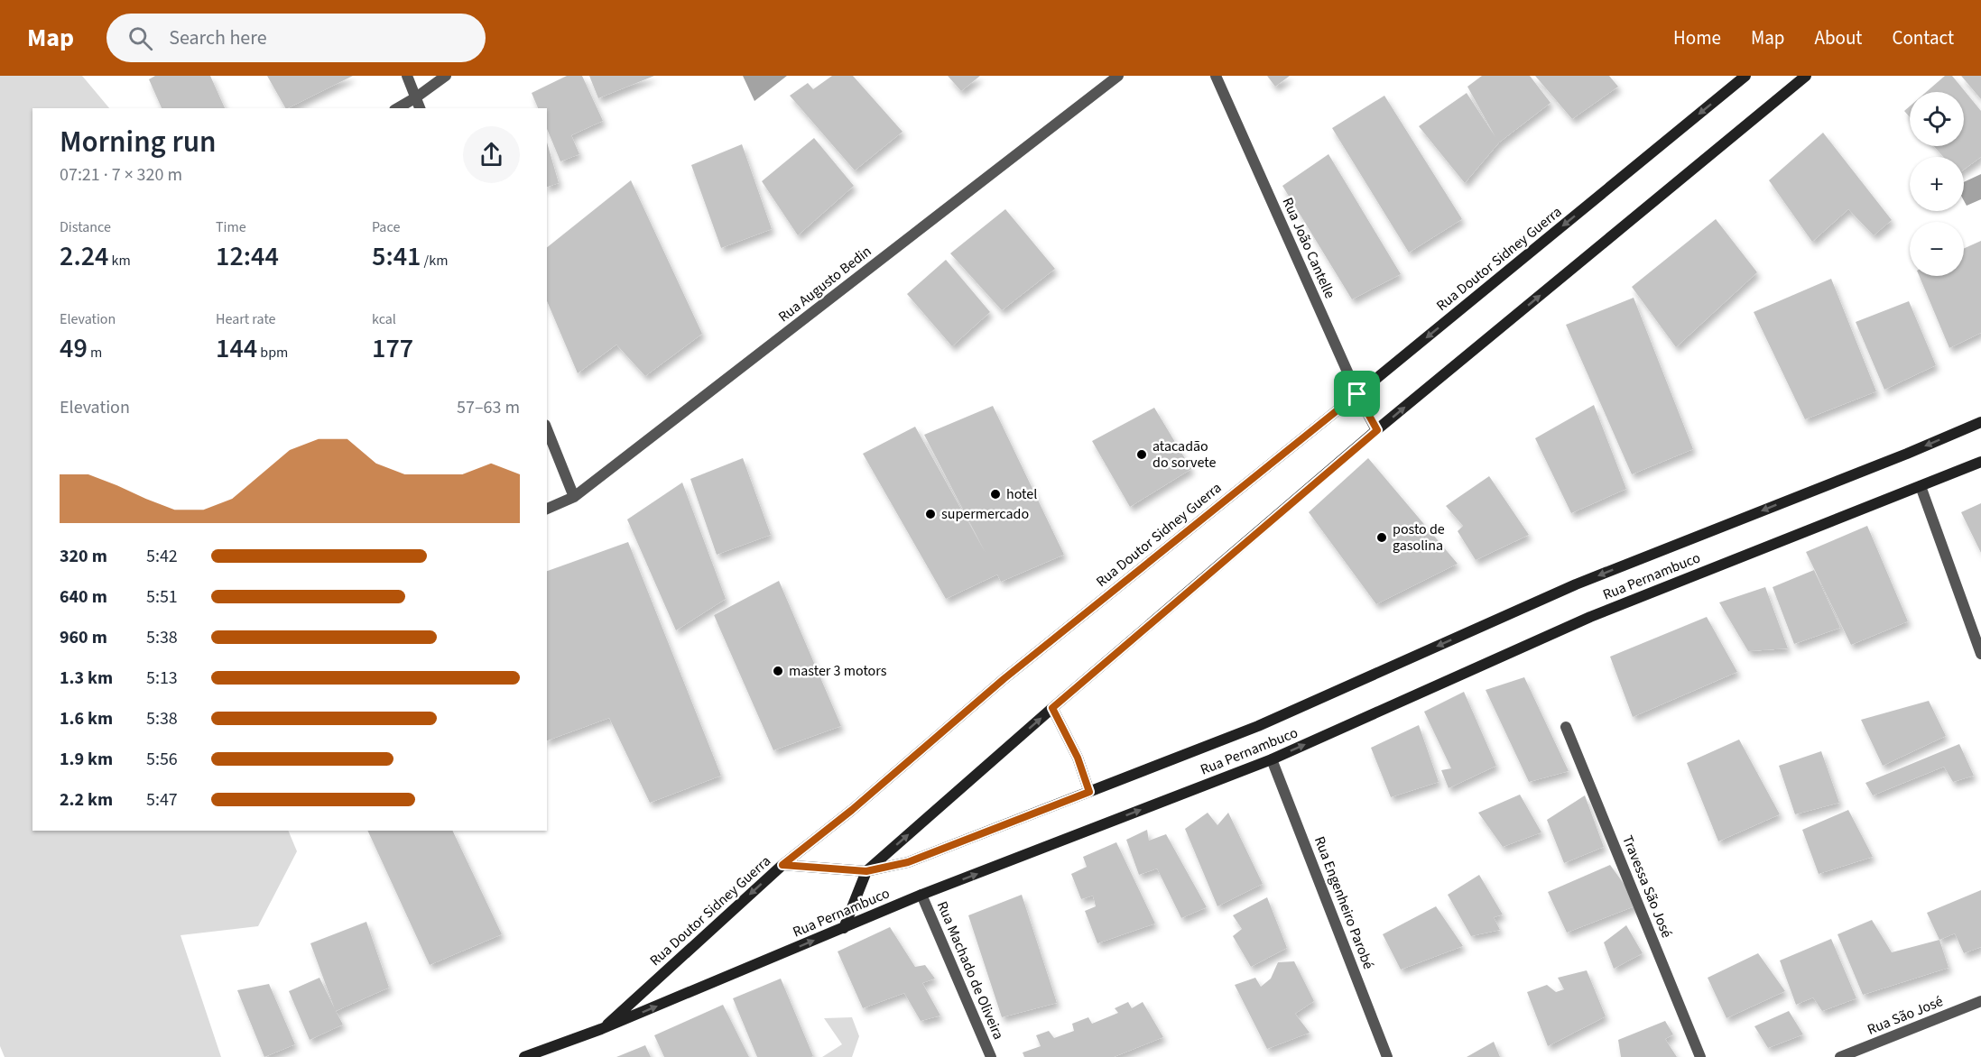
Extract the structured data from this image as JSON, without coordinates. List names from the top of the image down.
{
  "streets": {
    "main road": ["Rua Doutor Sidney Guerra", "Rua Pernambuco"],
    "street": [
      "Rua João Cantelle",
      "Rua Augusto Bedin",
      "Travessa São José",
      "Rua Engenheiro Parobé",
      "Rua Machado de Oliveira",
      "Rua São José"
    ]
  },
  "crossings": [
    ["Rua João Cantelle", "Rua Doutor Sidney Guerra"],
    ["Rua Doutor Sidney Guerra", "Rua Pernambuco"],
    ["Rua Pernambuco", "Rua Engenheiro Parobé"],
    ["Rua Pernambuco", "Rua Machado de Oliveira"]
  ],
  "places": [
    "atacadão do sorvete",
    "hotel",
    "supermercado",
    "posto de gasolina",
    "master 3 motors"
  ],
  "page": {
    "header": "Map",
    "search": "Search here",
    "nav": [
      "Home",
      "Map",
      "About",
      "Contact"
    ],
    "map_buttons": ["+", "−"],
    "heading": ["Morning run", "07:21 · 7 × 320 m"],
    "stats": [
      ["Distance", "2.24 km"],
      ["Time", "12:44"],
      ["Pace", "5:41 /km"],
      ["Elevation", "49 m"],
      ["Heart rate", "144 bpm"],
      ["kcal", "177"]
    ],
    "chart": ["Elevation", "57–63 m"],
    "list": [
      {
        "name": "320 m",
        "note": "5:42"
      },
      {
        "name": "640 m",
        "note": "5:51"
      },
      {
        "name": "960 m",
        "note": "5:38"
      },
      {
        "name": "1.3 km",
        "note": "5:13"
      },
      {
        "name": "1.6 km",
        "note": "5:38"
      },
      {
        "name": "1.9 km",
        "note": "5:56"
      },
      {
        "name": "2.2 km",
        "note": "5:47"
      }
    ]
  }
}
